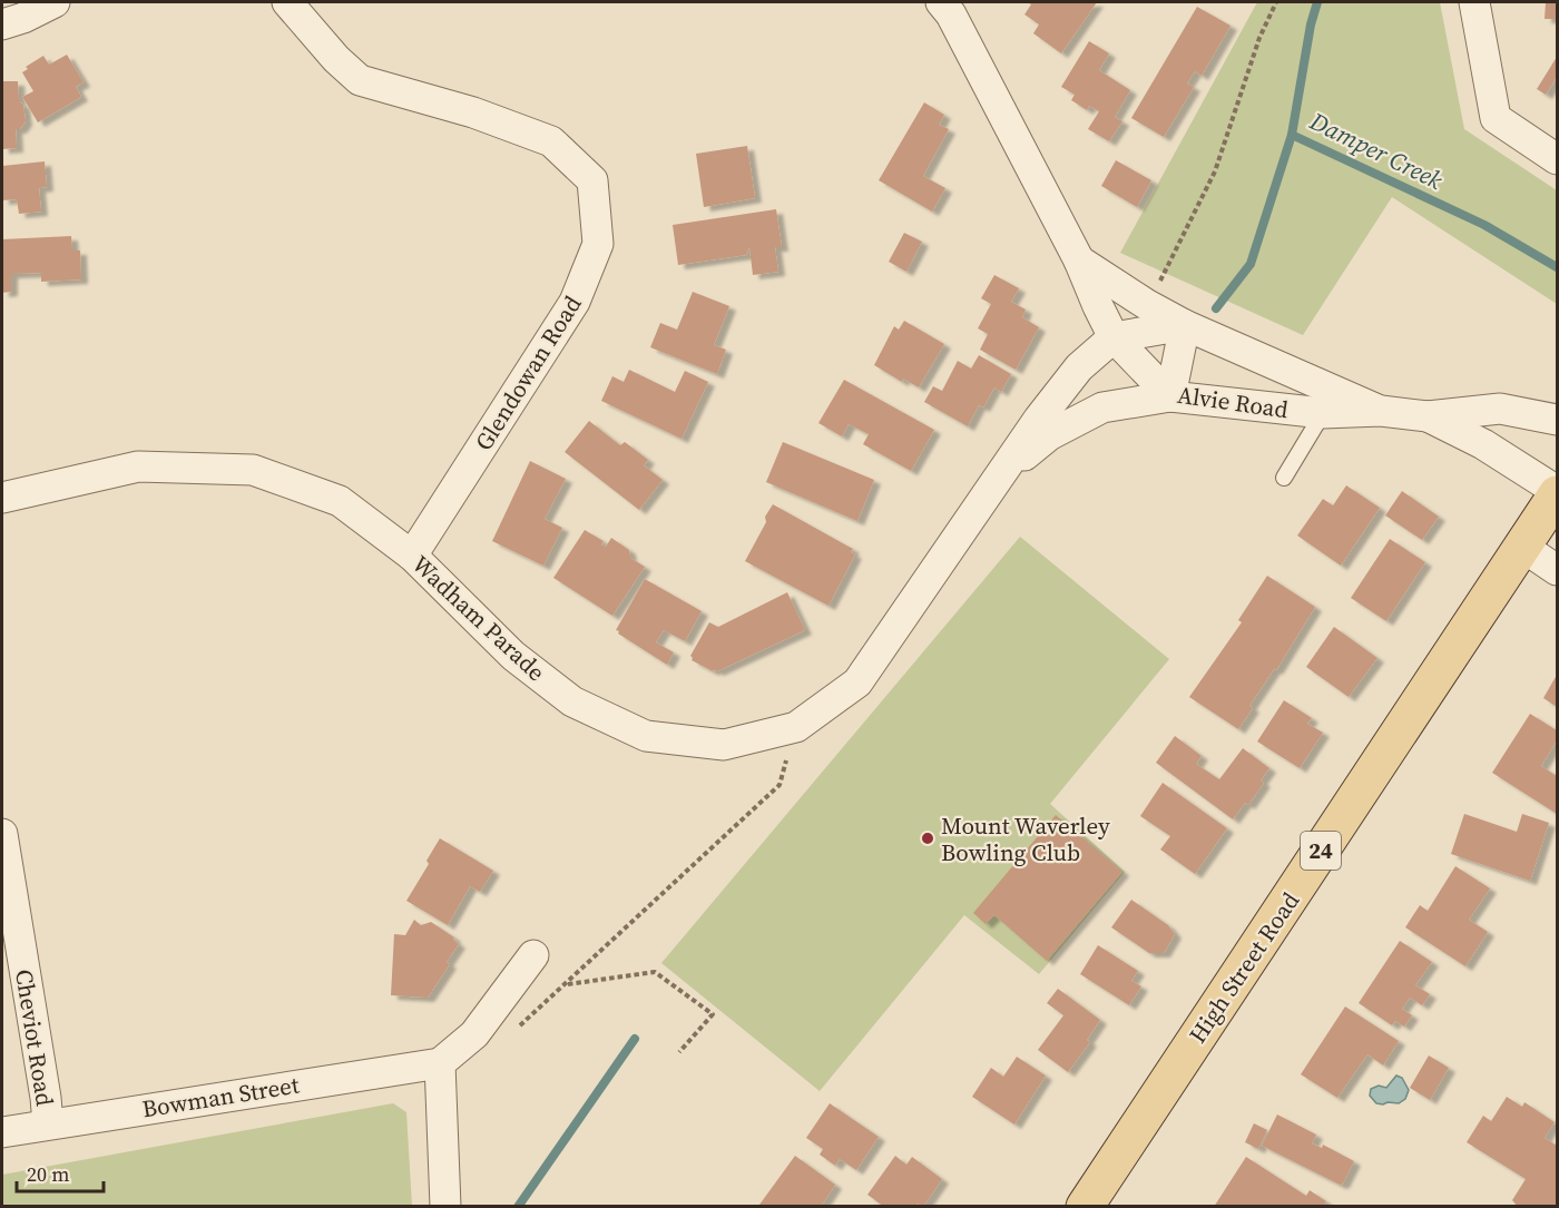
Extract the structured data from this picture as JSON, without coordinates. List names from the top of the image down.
{
  "streets": {
    "main road": ["24", "High Street Road"],
    "street": [
      "Glendowan Road",
      "Alvie Road",
      "Wadham Parade",
      "Cheviot Road",
      "Bowman Street"
    ]
  },
  "crossings": [
    ["Glendowan Road", "Wadham Parade"],
    ["Alvie Road", "Wadham Parade"],
    ["Alvie Road", "High Street Road"],
    ["Cheviot Road", "Bowman Street"]
  ],
  "water": ["Damper Creek"],
  "places": ["Mount Waverley Bowling Club"],
  "scale_bar": "20 m"
}
